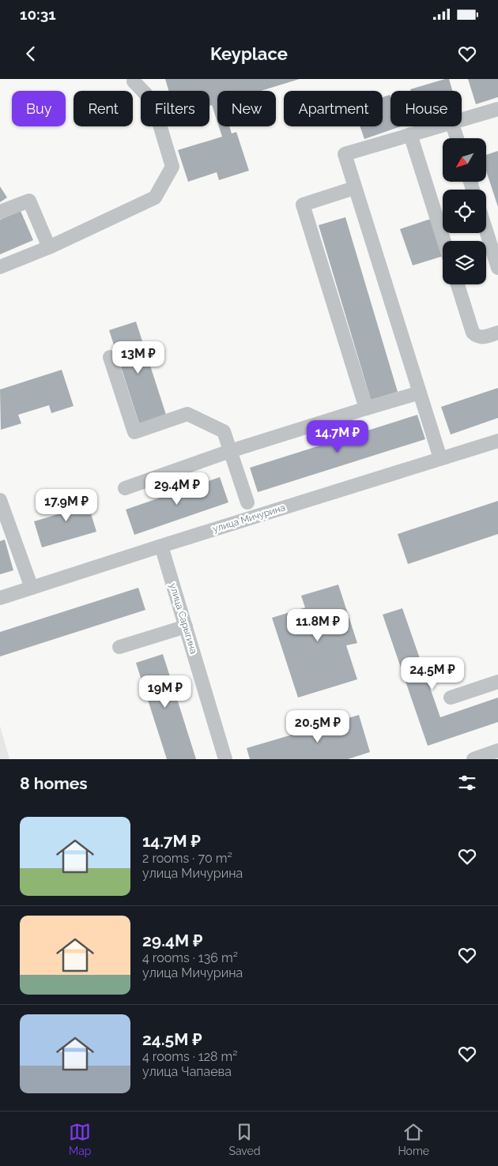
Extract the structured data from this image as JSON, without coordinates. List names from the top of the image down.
{
  "streets": {
    "street": ["улица Мичурина", "улица Сарыгина"]
  },
  "crossings": [
    ["улица Мичурина", "улица Сарыгина"]
  ],
  "north": "bottom left",
  "page": {
    "status": "10:31",
    "header": "Keyplace",
    "chip": [
      "Buy",
      "Rent",
      "Filters",
      "New",
      "Apartment",
      "House"
    ],
    "price": [
      "13M ₽",
      "14.7M ₽",
      "29.4M ₽",
      "17.9M ₽",
      "11.8M ₽",
      "24.5M ₽",
      "19M ₽",
      "20.5M ₽"
    ],
    "heading": "8 homes",
    "list": [
      {
        "name": "14.7M ₽",
        "note": "2 rooms · 70 m² · улица Мичурина"
      },
      {
        "name": "29.4M ₽",
        "note": "4 rooms · 136 m² · улица Мичурина"
      },
      {
        "name": "24.5M ₽",
        "note": "4 rooms · 128 m² · улица Чапаева"
      }
    ],
    "tabs": ["Map", "Saved", "Home"]
  }
}
